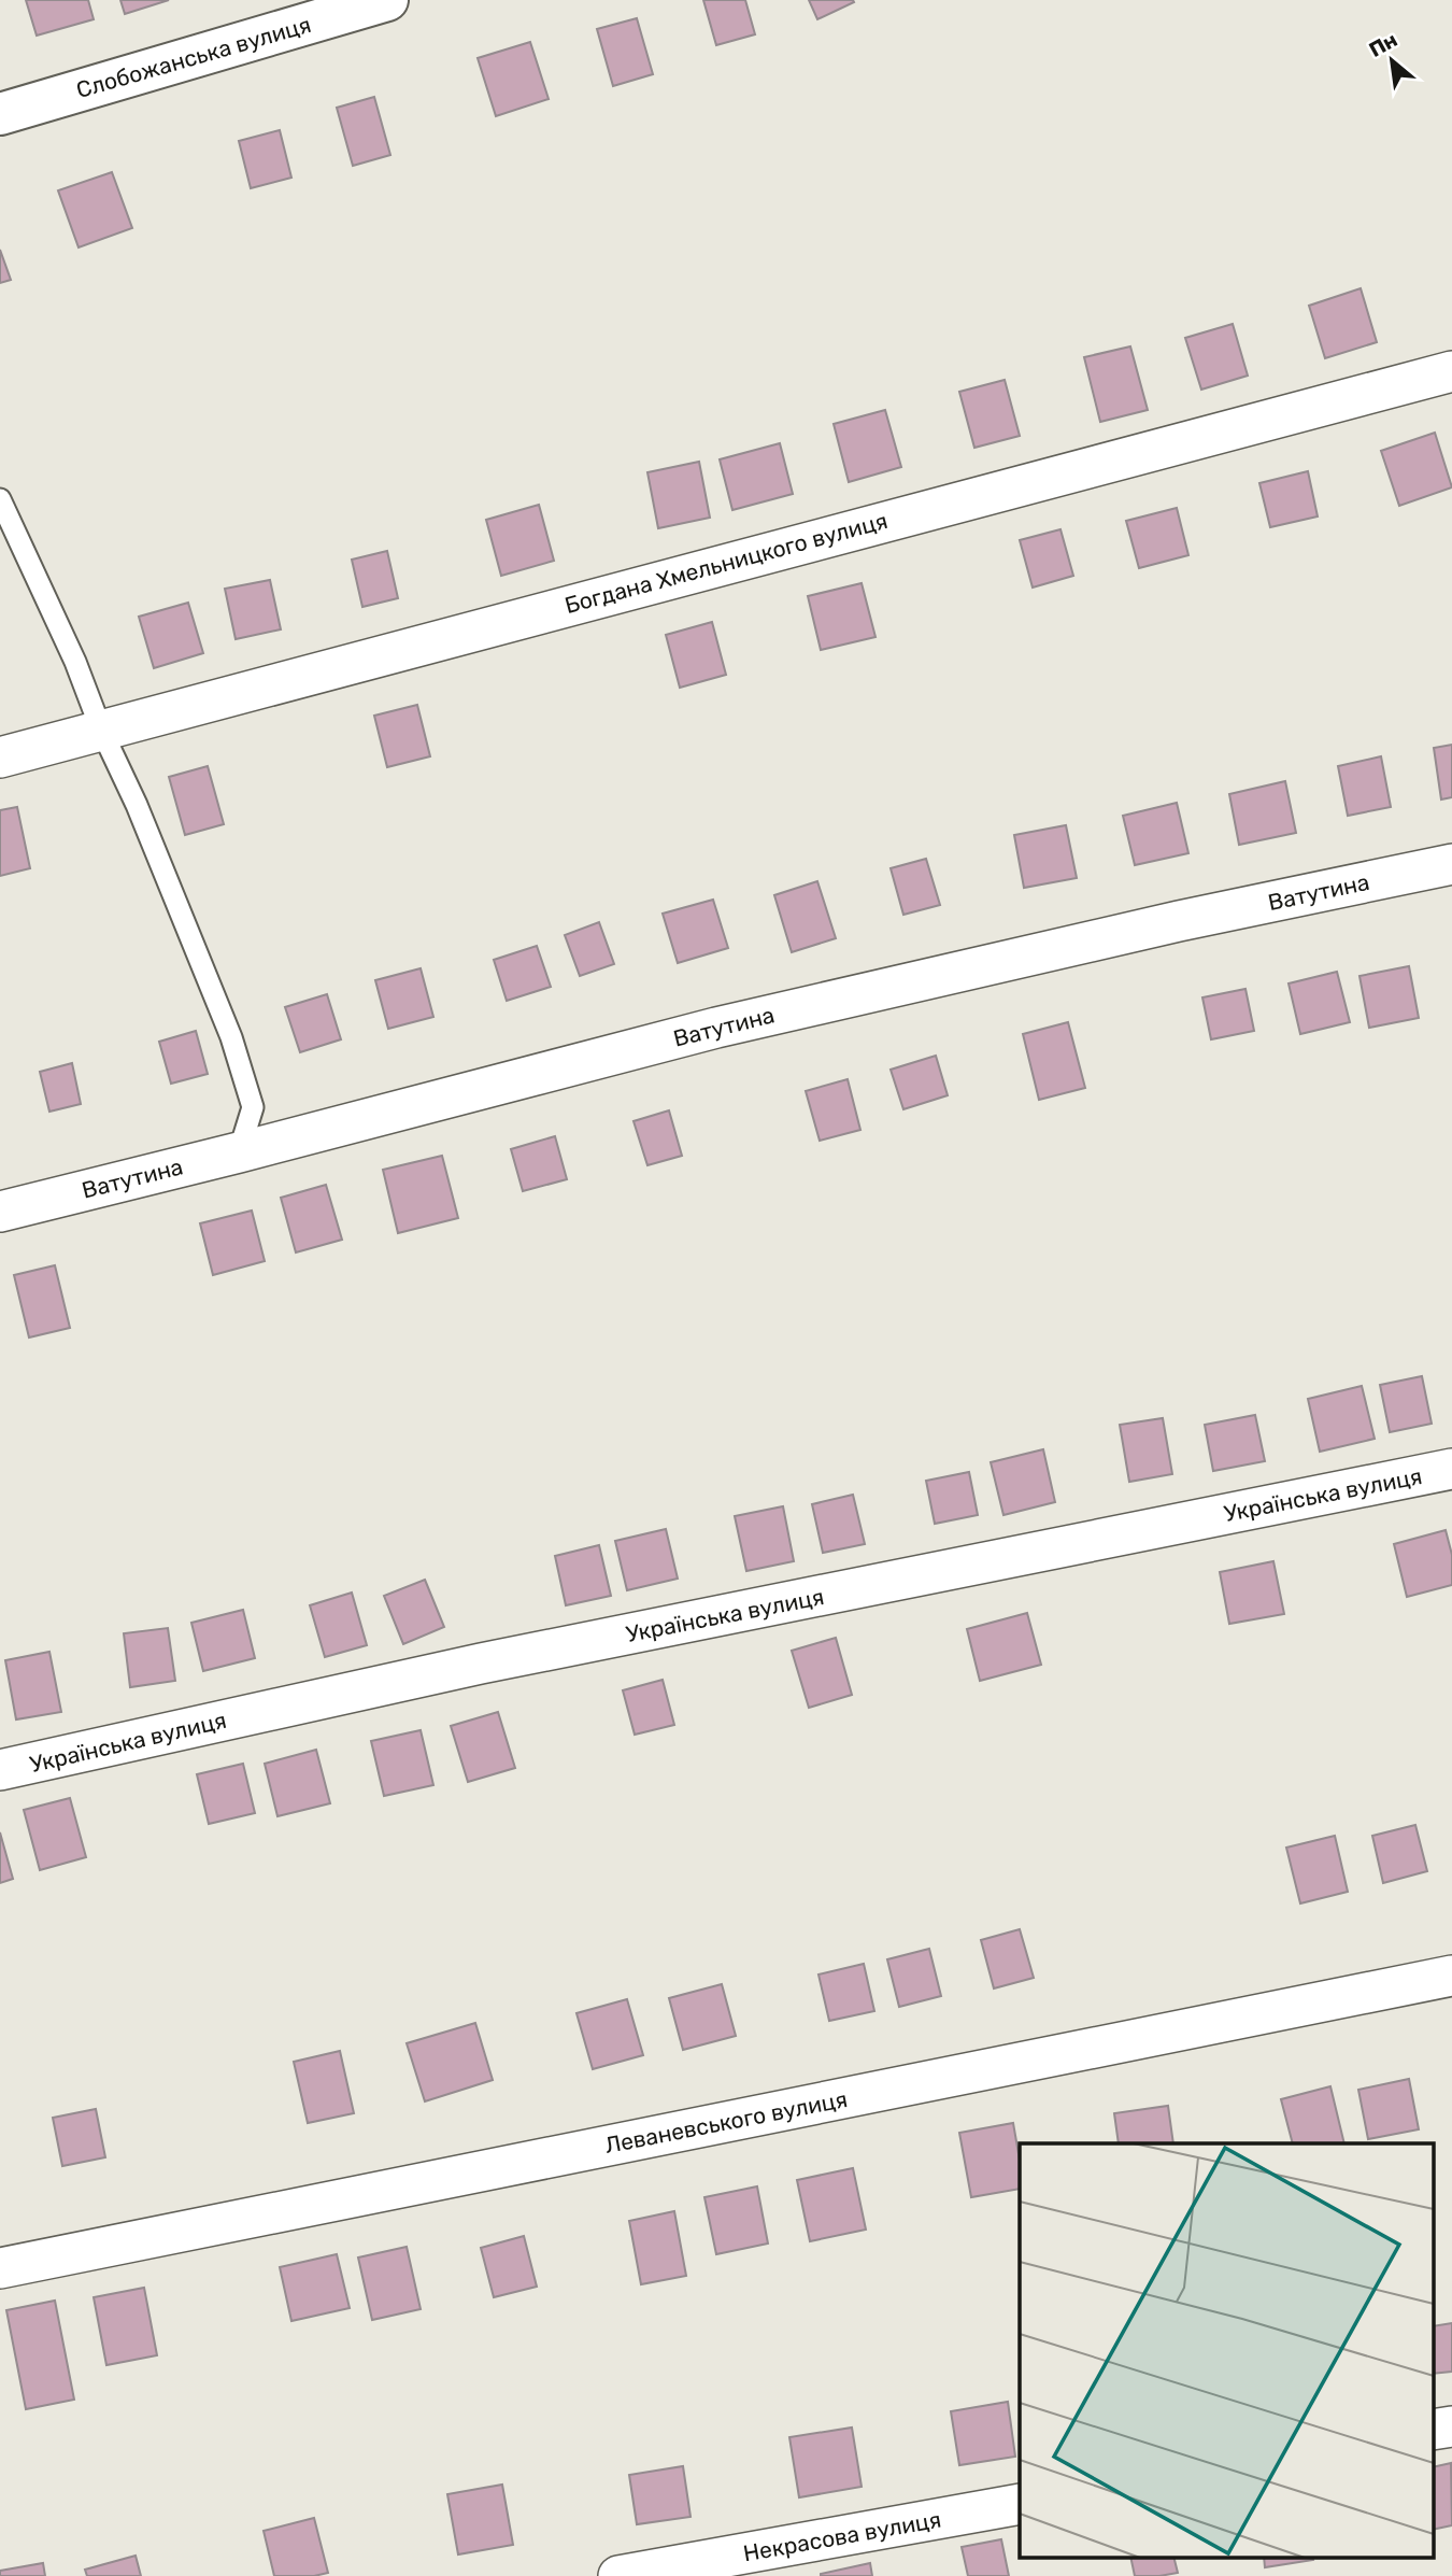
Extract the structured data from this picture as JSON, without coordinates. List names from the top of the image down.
{
  "streets": {
    "main road": ["Слобожанська вулиця"],
    "street": [
      "Богдана Хмельницкого вулиця",
      "Ватутина",
      "Українська вулиця",
      "Леваневського вулиця",
      "Некрасова вулиця"
    ]
  },
  "north": "top left"
}
